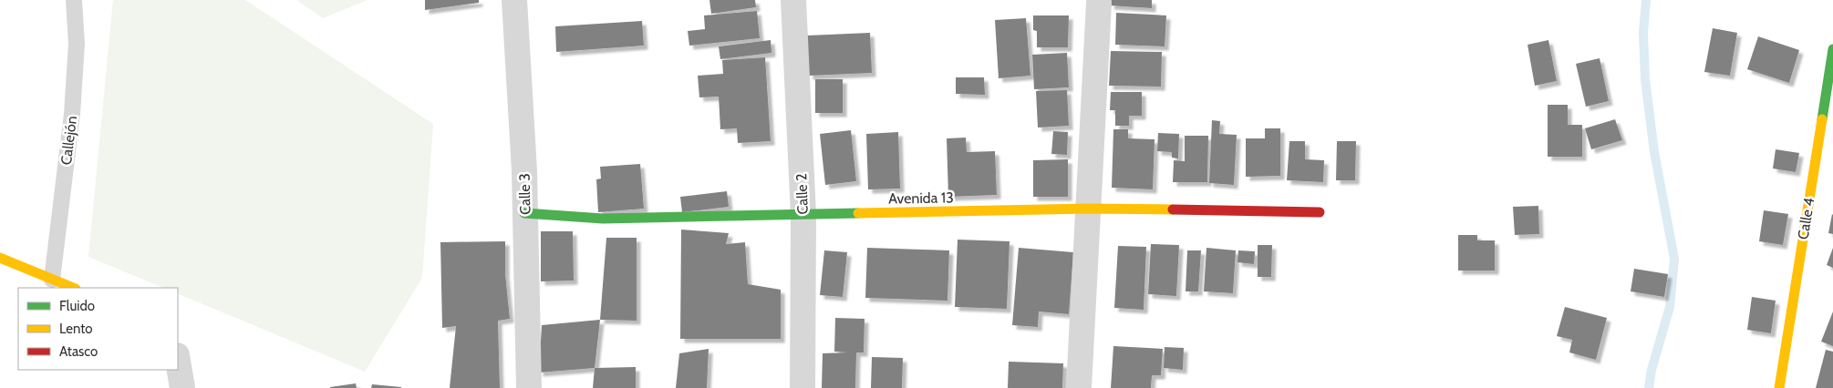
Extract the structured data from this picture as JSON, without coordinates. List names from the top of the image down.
{
  "streets": {
    "street": [
      "Calle 3",
      "Calle 2",
      "Avenida 13",
      "Calle 4"
    ],
    "lane": ["Callejón"]
  },
  "crossings": [
    ["Calle 3", "Avenida 13"],
    ["Calle 2", "Avenida 13"]
  ],
  "legend": ["Fluido", "Lento", "Atasco"]
}
